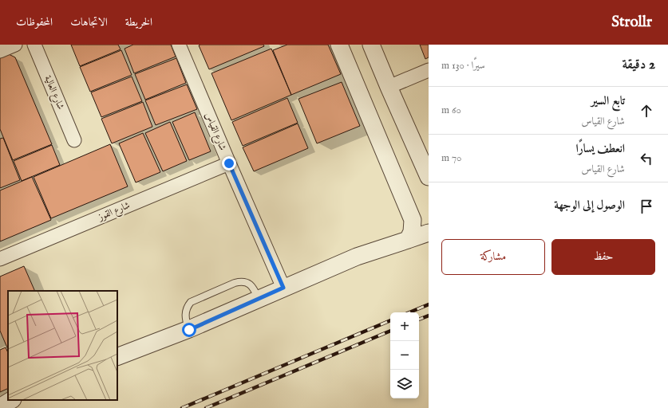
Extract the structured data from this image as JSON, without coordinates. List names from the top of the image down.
{
  "streets": {
    "street": ["شارع العالية", "شارع القياس", "شارع القوز"]
  },
  "crossings": [
    ["شارع القياس", "شارع القوز"]
  ],
  "page": {
    "header": "Strollr",
    "nav": ["الخريطة", "الاتجاهات", "المحفوظات"],
    "heading": ["2 دقيقة", "سيرًا · 130 m"],
    "list": [
      ["تابع السير", "شارع القياس", "60 m"],
      ["انعطف يسارًا", "شارع القياس", "70 m"],
      "الوصول إلى الوجهة"
    ],
    "buttons": ["حفظ", "مشاركة"],
    "map_buttons": ["+", "−"]
  }
}
